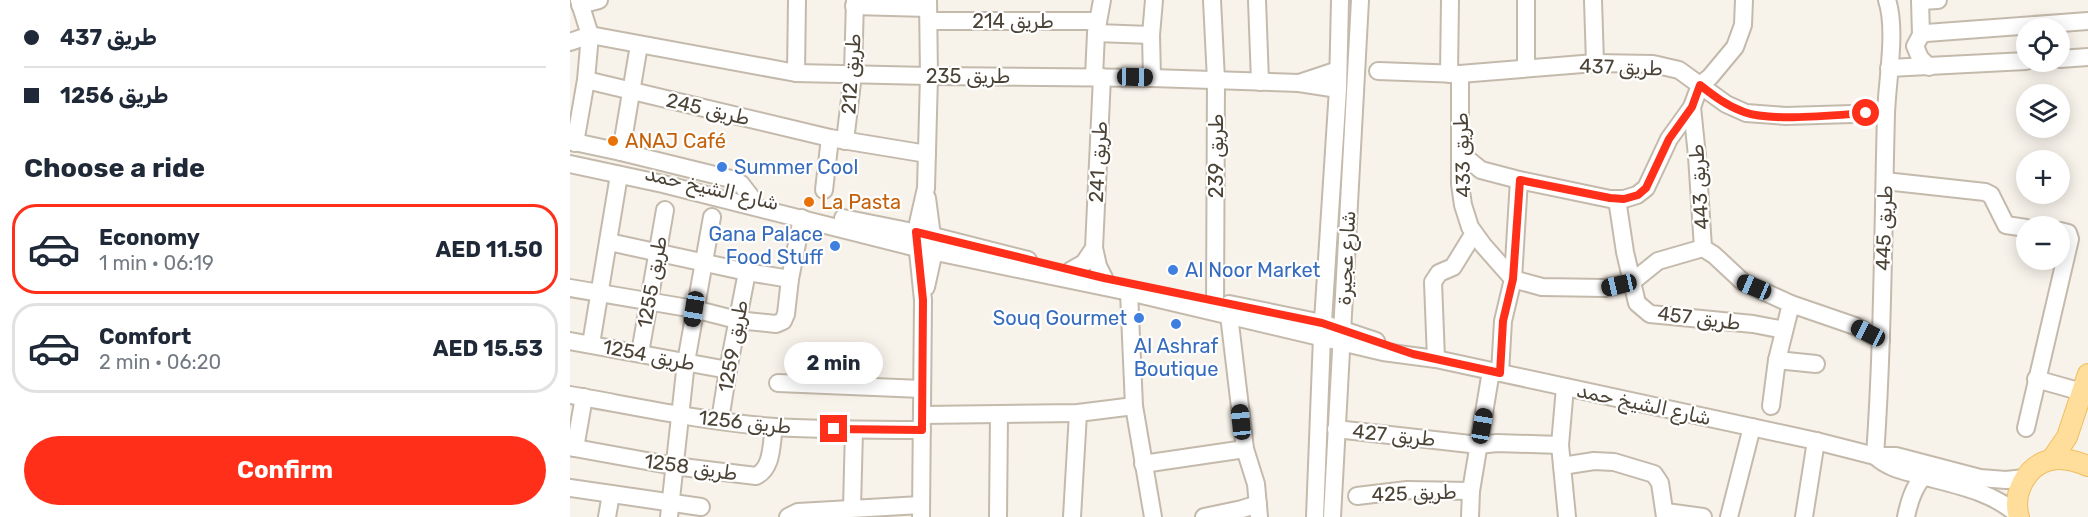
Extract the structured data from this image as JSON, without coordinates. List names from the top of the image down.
{
  "streets": {
    "street": [
      "طريق 214",
      "طريق 437",
      "طريق 212",
      "طريق 235",
      "طريق 245",
      "طريق 433",
      "طريق 239",
      "طريق 241",
      "طريق 443",
      "شارع الشيخ حمد",
      "طريق 445",
      "شارع عجيرة",
      "طريق 1255",
      "طريق 457",
      "طريق 1259",
      "طريق 1254",
      "طريق 1256",
      "طريق 427",
      "طريق 1258",
      "طريق 425"
    ]
  },
  "crossings": [
    ["طريق 214", "طريق 212"],
    ["طريق 214", "طريق 241"],
    ["طريق 437", "طريق 433"],
    ["طريق 437", "طريق 443"],
    ["طريق 437", "طريق 445"],
    ["طريق 437", "شارع عجيرة"],
    ["طريق 212", "طريق 235"],
    ["طريق 212", "طريق 245"],
    ["طريق 235", "طريق 239"],
    ["طريق 235", "طريق 241"],
    ["طريق 235", "شارع عجيرة"],
    ["طريق 239", "شارع الشيخ حمد"],
    ["طريق 241", "شارع الشيخ حمد"],
    ["شارع الشيخ حمد", "طريق 445"],
    ["شارع الشيخ حمد", "شارع عجيرة"],
    ["شارع عجيرة", "طريق 427"],
    ["طريق 1255", "طريق 1254"],
    ["طريق 1259", "طريق 1254"],
    ["طريق 1259", "طريق 1256"],
    ["طريق 1256", "طريق 1258"]
  ],
  "places": [
    "ANAJ Café",
    "Summer Cool",
    "La Pasta",
    "Gana Palace Food Stuff",
    "Al Noor Market",
    "Souq Gourmet",
    "Al Ashraf Boutique"
  ],
  "page": {
    "banner": ["طريق 437", "طريق 1256"],
    "map_buttons": ["+", "−"],
    "heading": "Choose a ride",
    "list": [
      {
        "name": "Economy",
        "note": "1 min · 06:19",
        "value": "AED 11.50"
      },
      {
        "name": "Comfort",
        "note": "2 min · 06:20",
        "value": "AED 15.53"
      }
    ],
    "bubble": "2 min",
    "buttons": "Confirm"
  }
}
